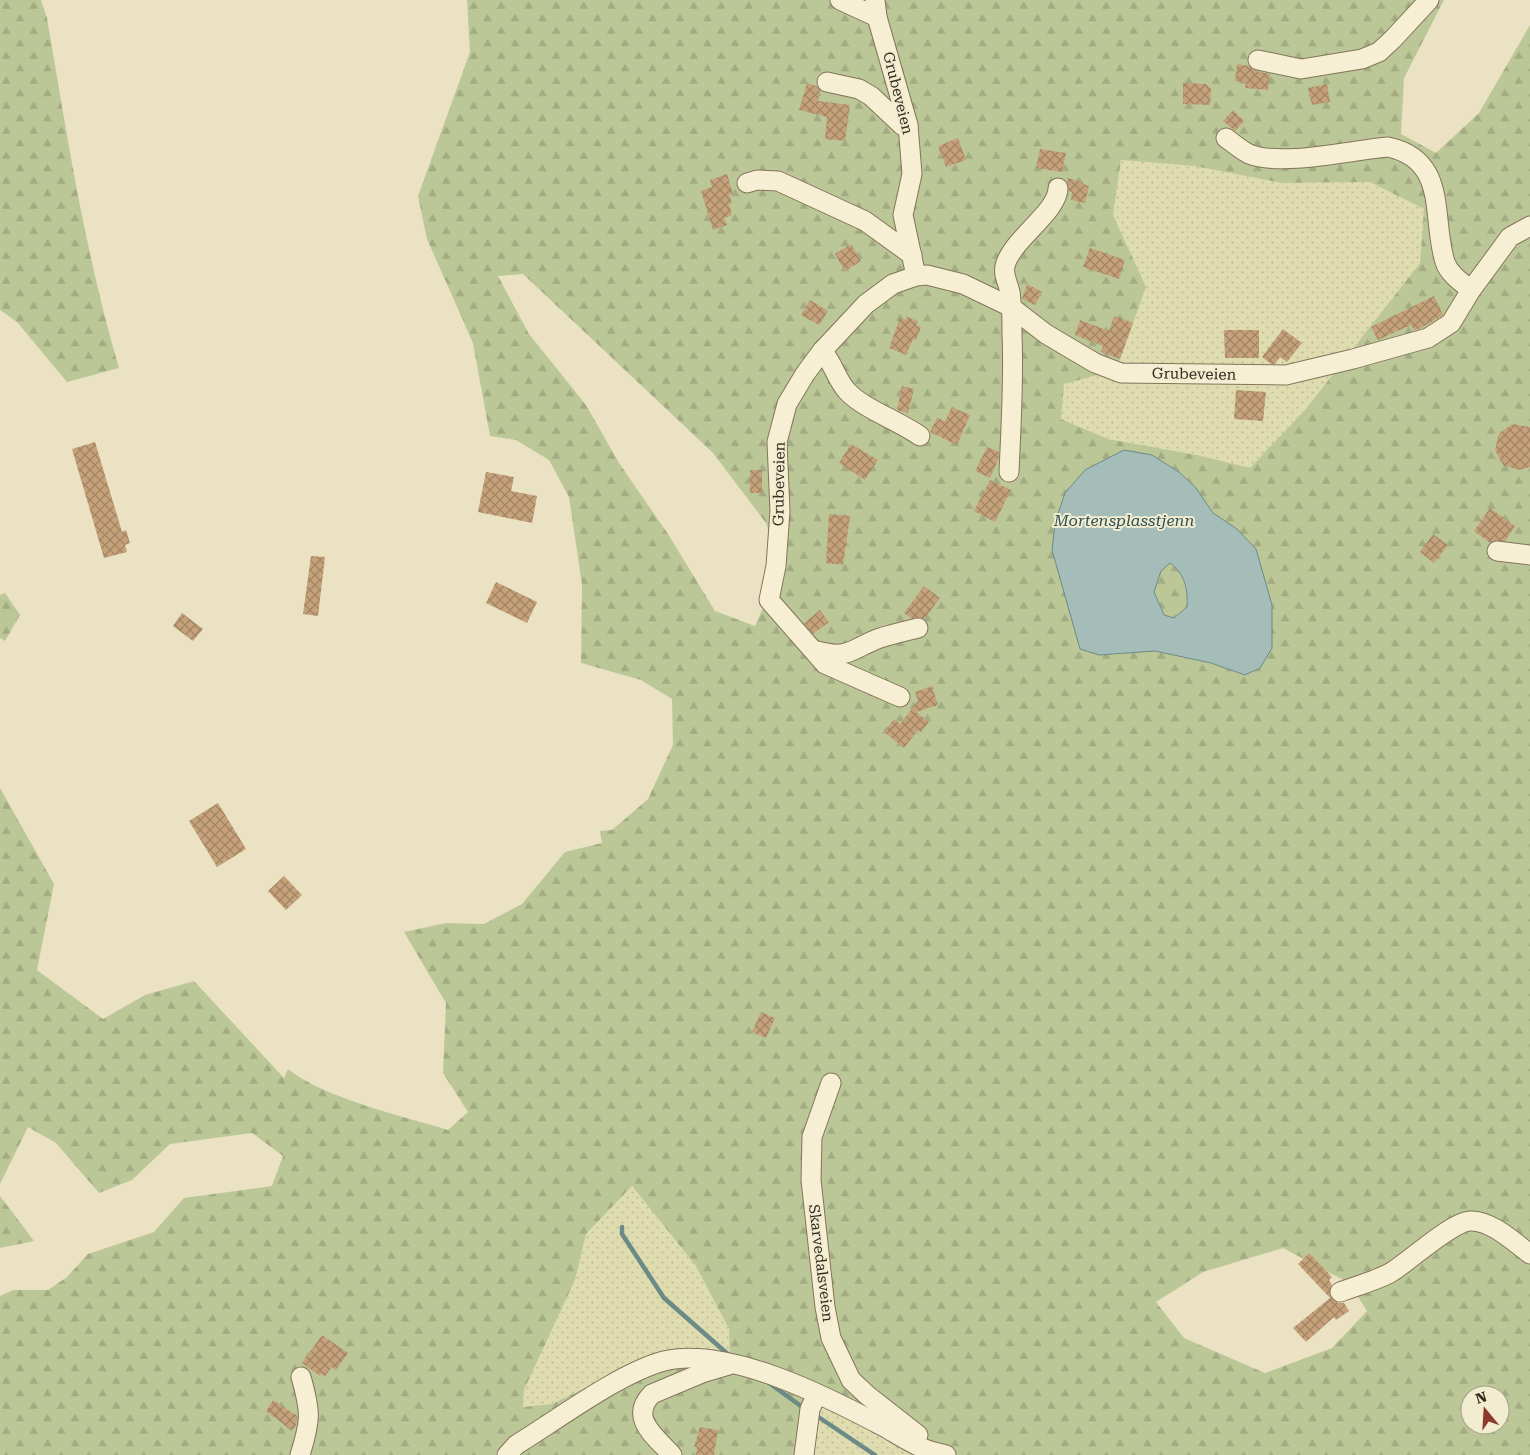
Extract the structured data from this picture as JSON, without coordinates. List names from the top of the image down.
{
  "streets": {
    "street": ["Grubeveien", "Skarvedalsveien"]
  },
  "water": ["Mortensplasstjenn"],
  "north": "top"
}
